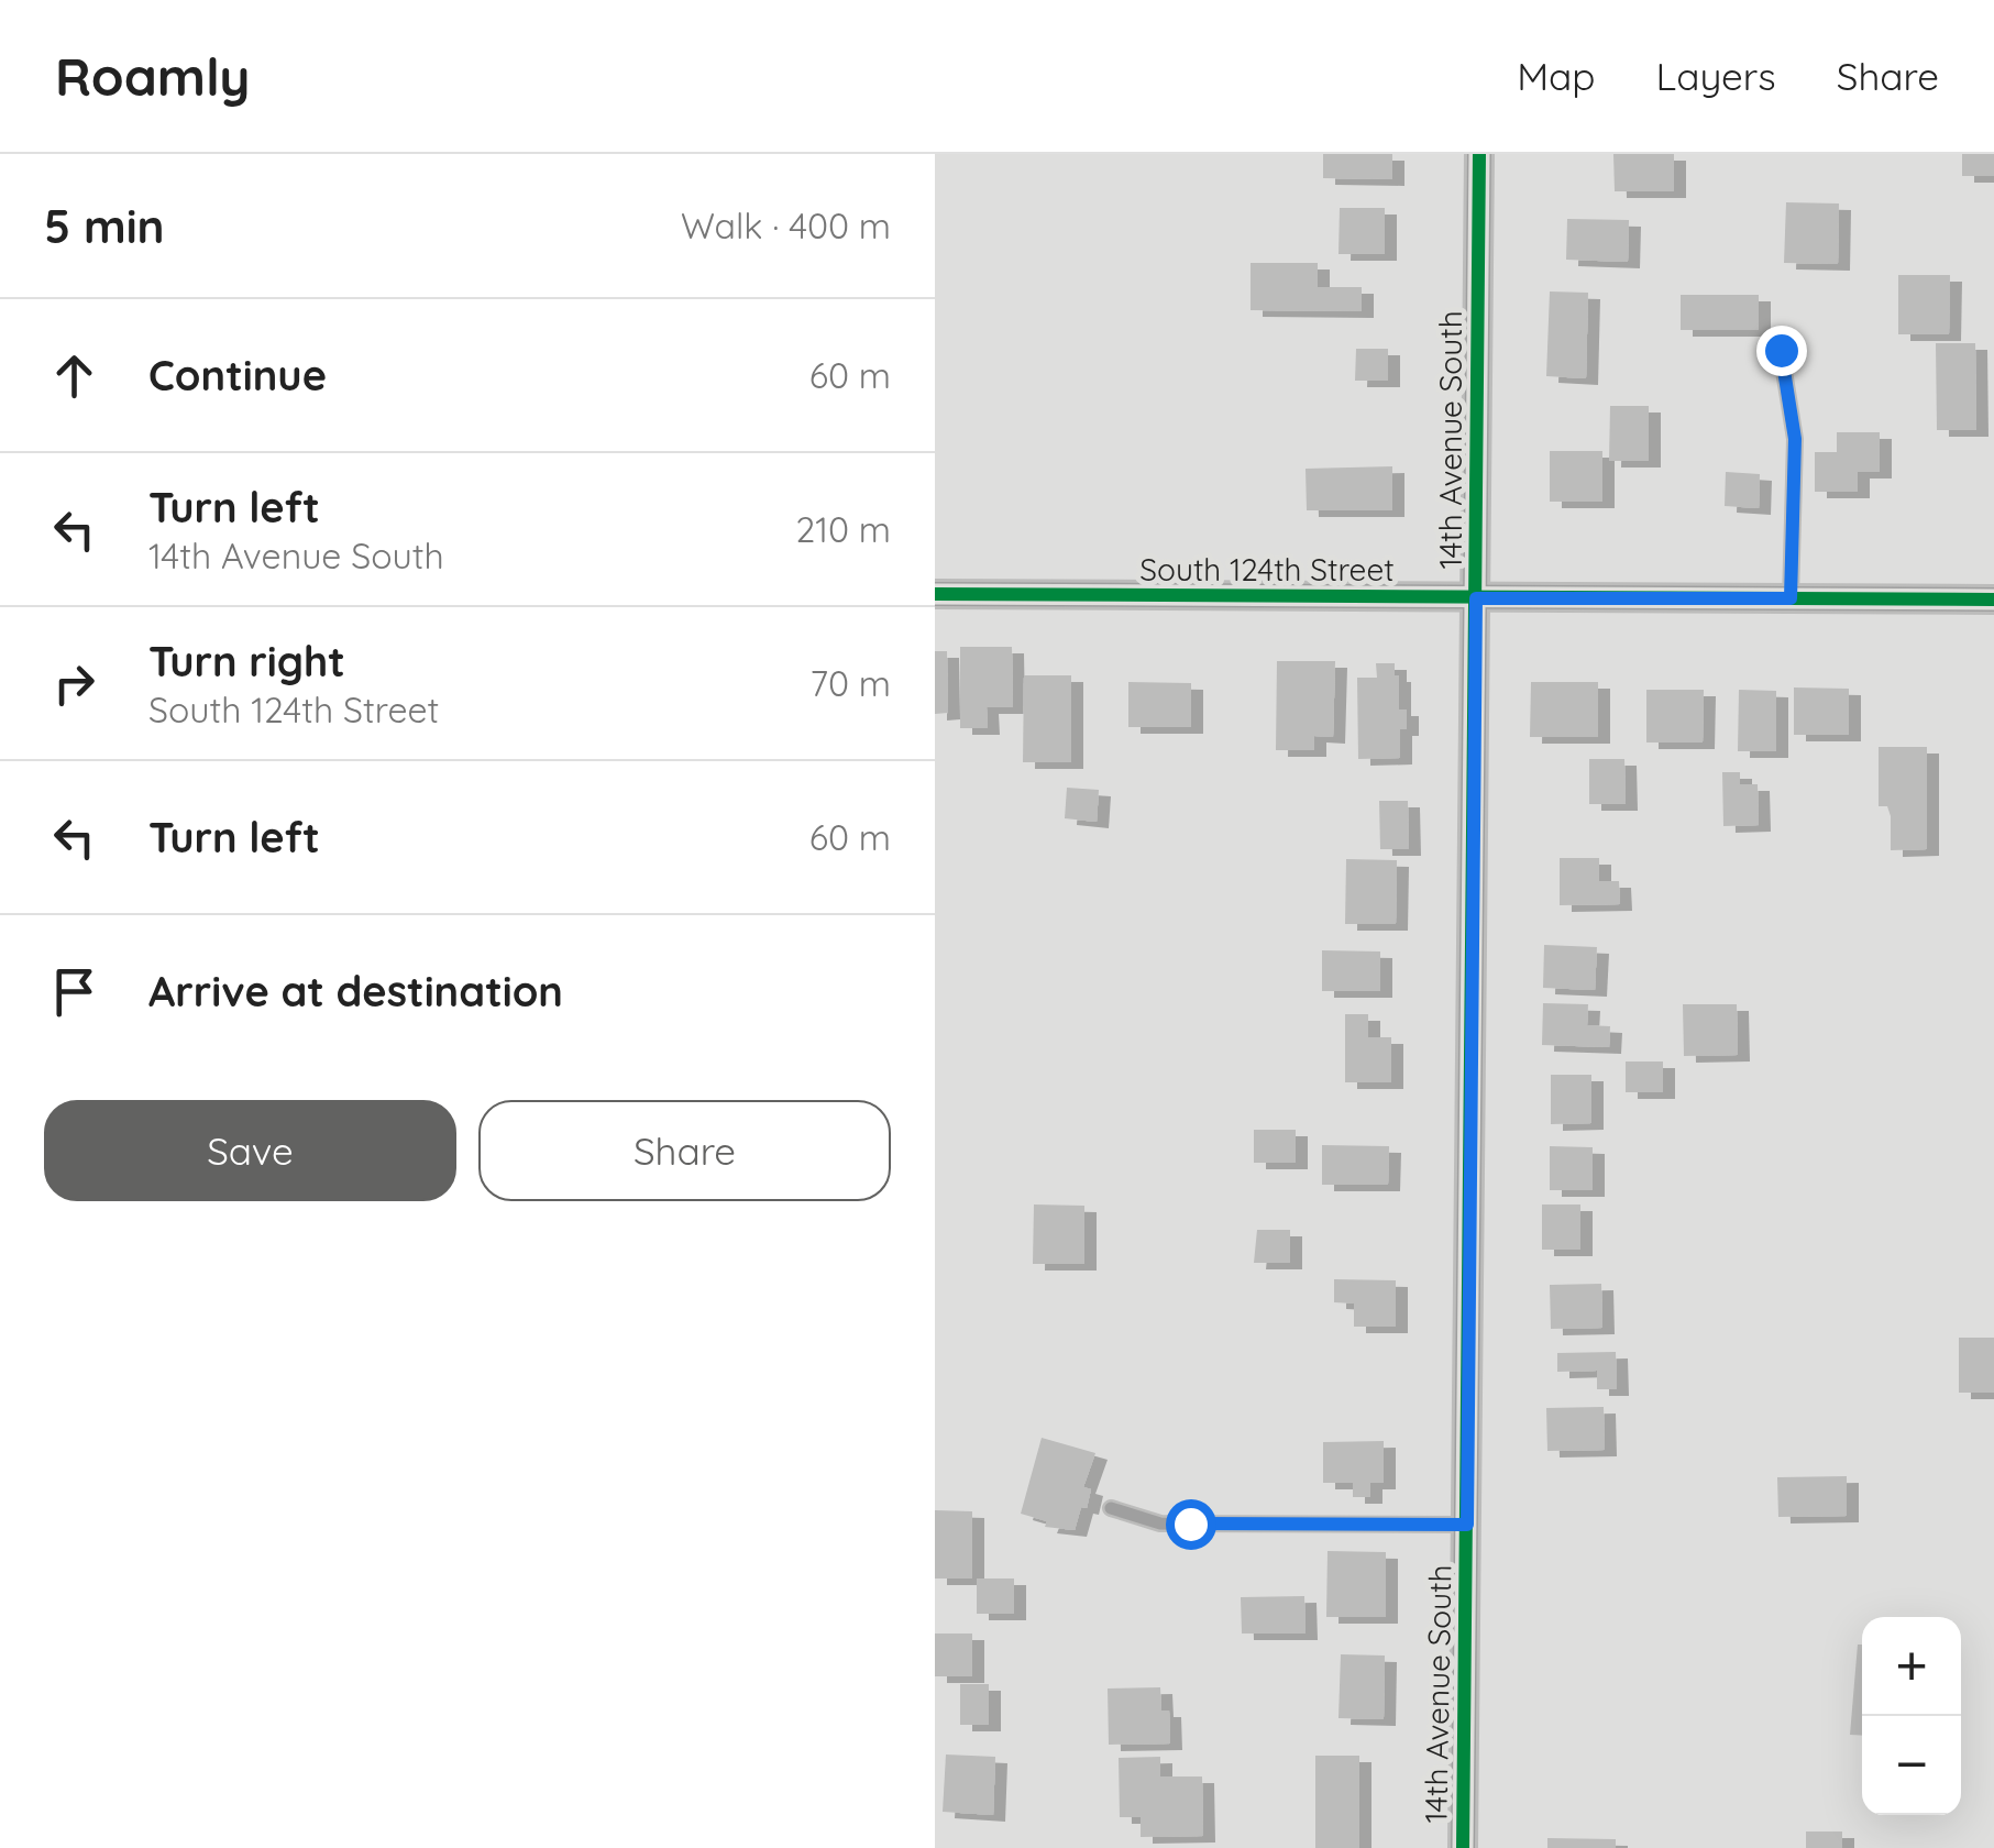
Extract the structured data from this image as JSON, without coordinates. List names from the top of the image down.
{
  "streets": {
    "street": ["14th Avenue South", "South 124th Street"]
  },
  "crossings": [
    ["14th Avenue South", "South 124th Street"]
  ],
  "page": {
    "header": "Roamly",
    "nav": ["Map", "Layers", "Share"],
    "heading": ["5 min", "Walk · 400 m"],
    "list": [
      ["Continue", "60 m"],
      ["Turn left", "14th Avenue South", "210 m"],
      ["Turn right", "South 124th Street", "70 m"],
      ["Turn left", "60 m"],
      "Arrive at destination"
    ],
    "buttons": ["Save", "Share"],
    "map_buttons": ["+", "−"]
  }
}
